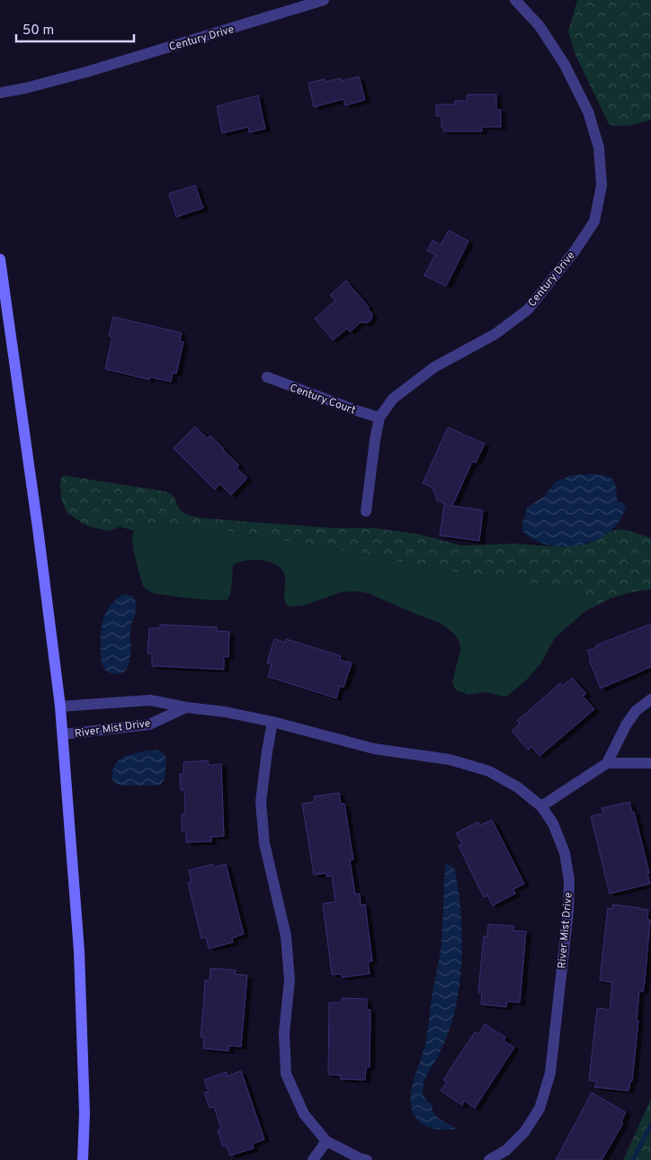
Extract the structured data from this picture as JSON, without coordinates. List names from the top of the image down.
{
  "streets": {
    "street": ["Century Drive", "Century Court", "River Mist Drive"]
  },
  "crossings": [
    ["Century Drive", "Century Court"]
  ],
  "scale_bar": "50 m"
}
